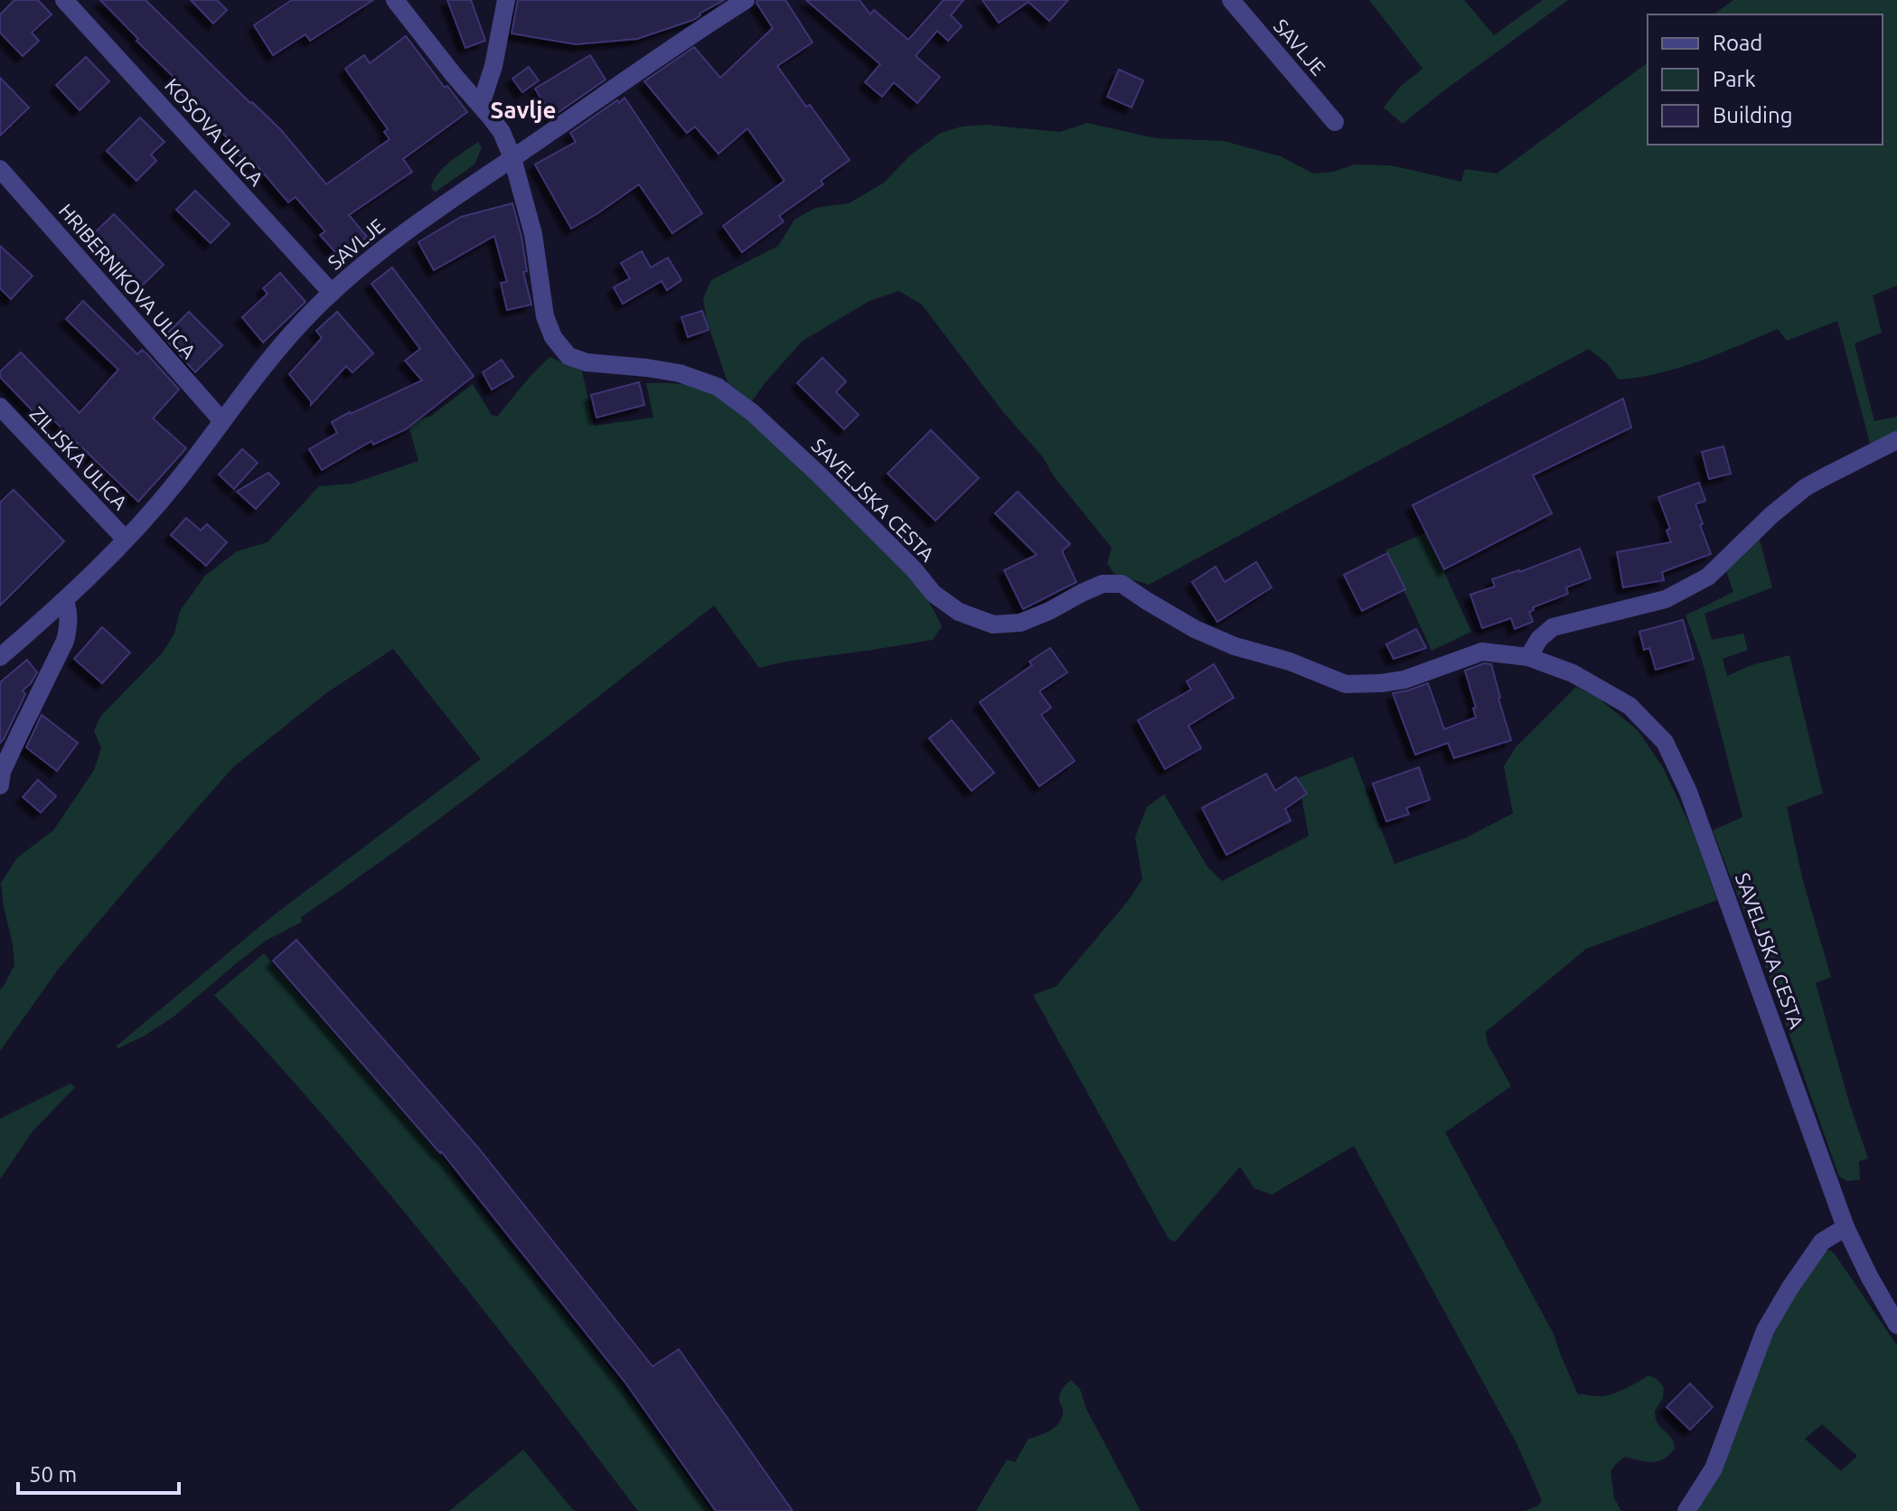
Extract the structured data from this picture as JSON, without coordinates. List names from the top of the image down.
{
  "streets": {
    "street": [
      "SAVLJE",
      "KOSOVA ULICA",
      "HRIBERNIKOVA ULICA",
      "ZILJSKA ULICA",
      "SAVELJSKA CESTA"
    ]
  },
  "crossings": [
    ["SAVLJE", "KOSOVA ULICA"],
    ["SAVLJE", "HRIBERNIKOVA ULICA"],
    ["SAVLJE", "ZILJSKA ULICA"],
    ["SAVLJE", "SAVELJSKA CESTA"]
  ],
  "districts": ["Savlje"],
  "legend": ["Road", "Park", "Building"],
  "scale_bar": "50 m"
}
